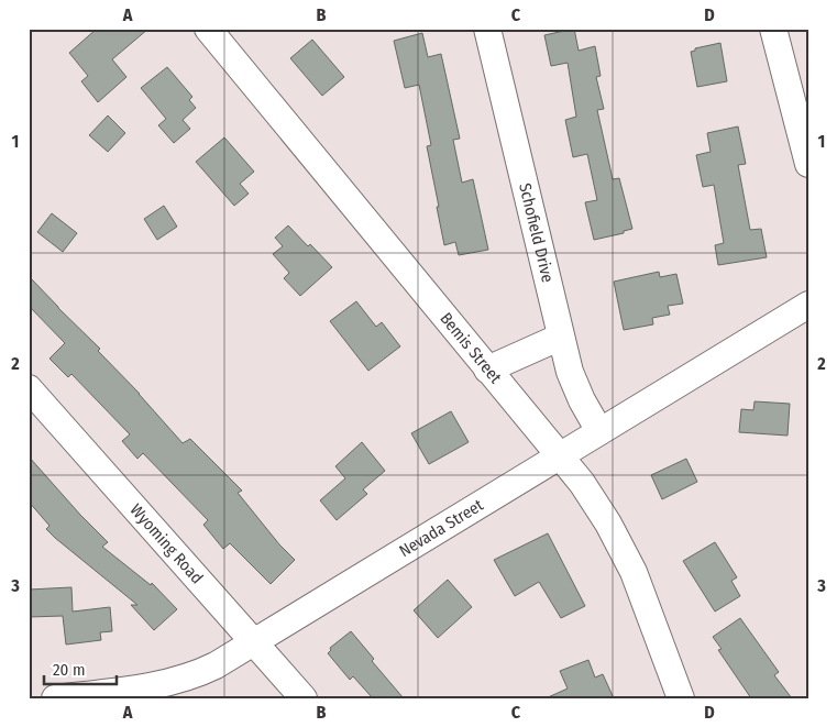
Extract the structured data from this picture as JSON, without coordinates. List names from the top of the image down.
{
  "streets": {
    "street": [
      "Schofield Drive",
      "Bemis Street",
      "Nevada Street",
      "Wyoming Road"
    ]
  },
  "crossings": [
    ["Schofield Drive", "Nevada Street"],
    ["Bemis Street", "Nevada Street"],
    ["Nevada Street", "Wyoming Road"]
  ],
  "scale_bar": "20 m",
  "grid": {
    "columns": [
      "A",
      "B",
      "C",
      "D"
    ],
    "rows": ["1", "2", "3"]
  }
}
